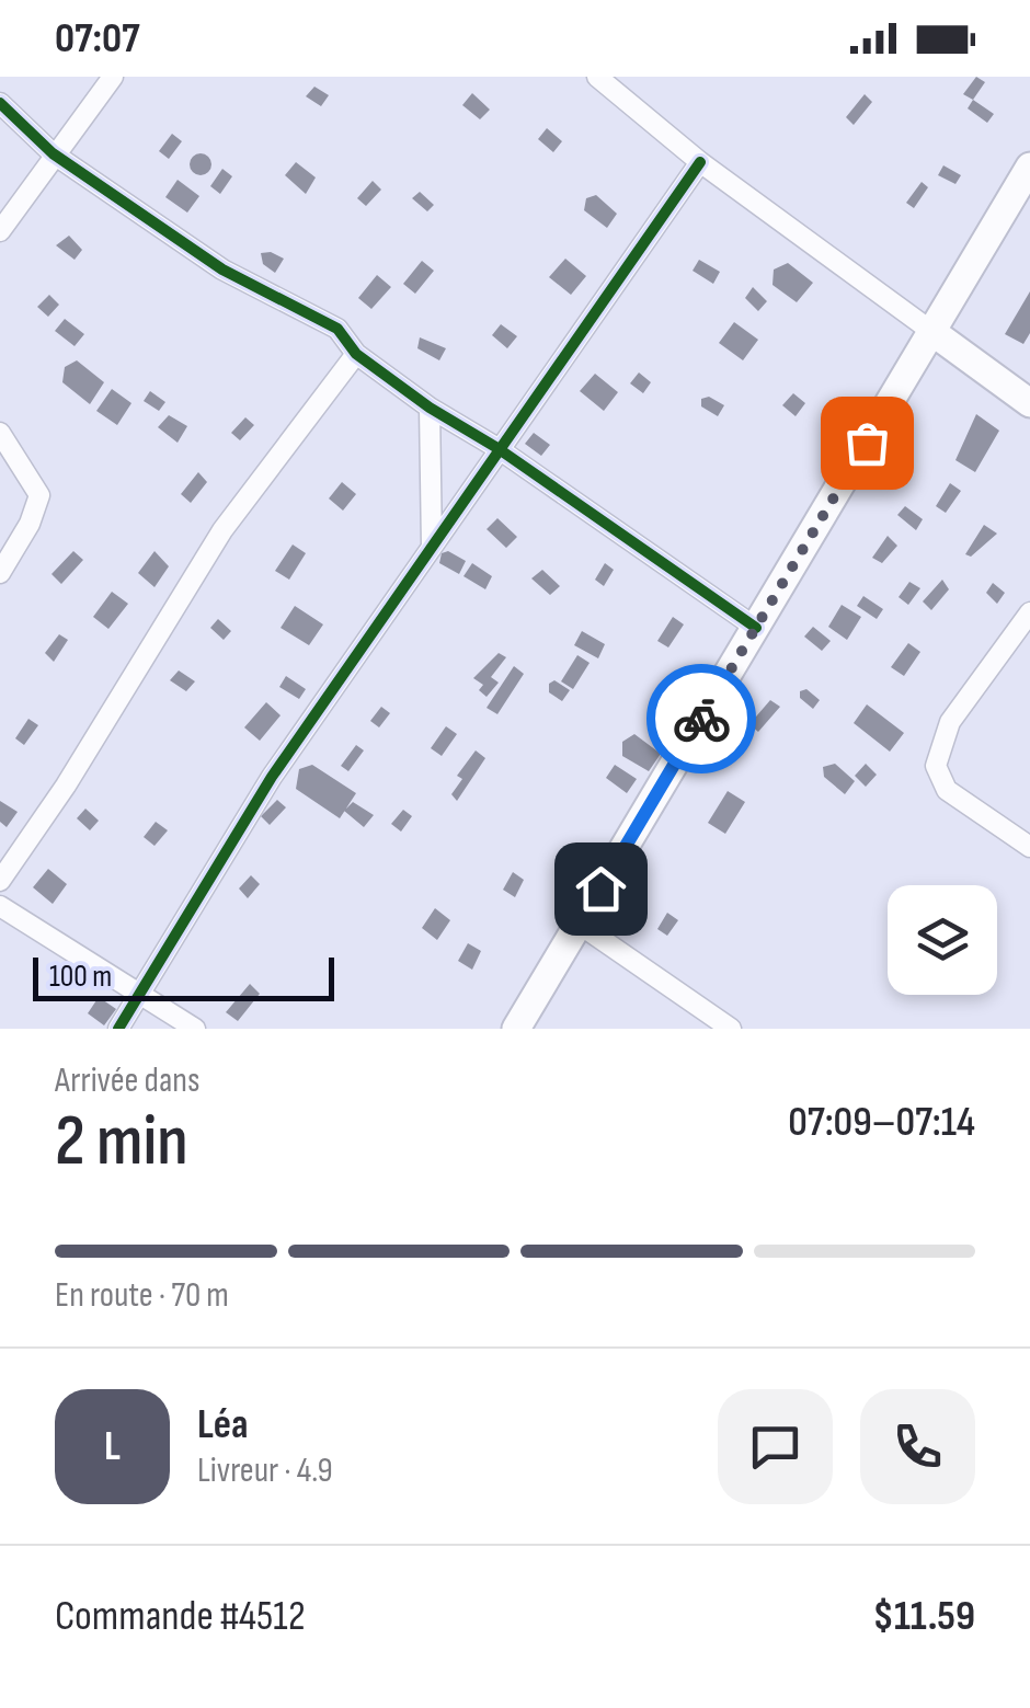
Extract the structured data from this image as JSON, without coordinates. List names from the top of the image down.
{
  "scale_bar": "100 m",
  "page": {
    "status": "07:07",
    "scale": "100 m",
    "heading": ["2 min", "Arrivée dans", "07:09–07:14"],
    "panel": [
      "Léa",
      "Livreur · 4.9",
      "Commande #4512",
      "$11.59"
    ],
    "bar": "En route · 70 m",
    "round": "L"
  }
}
